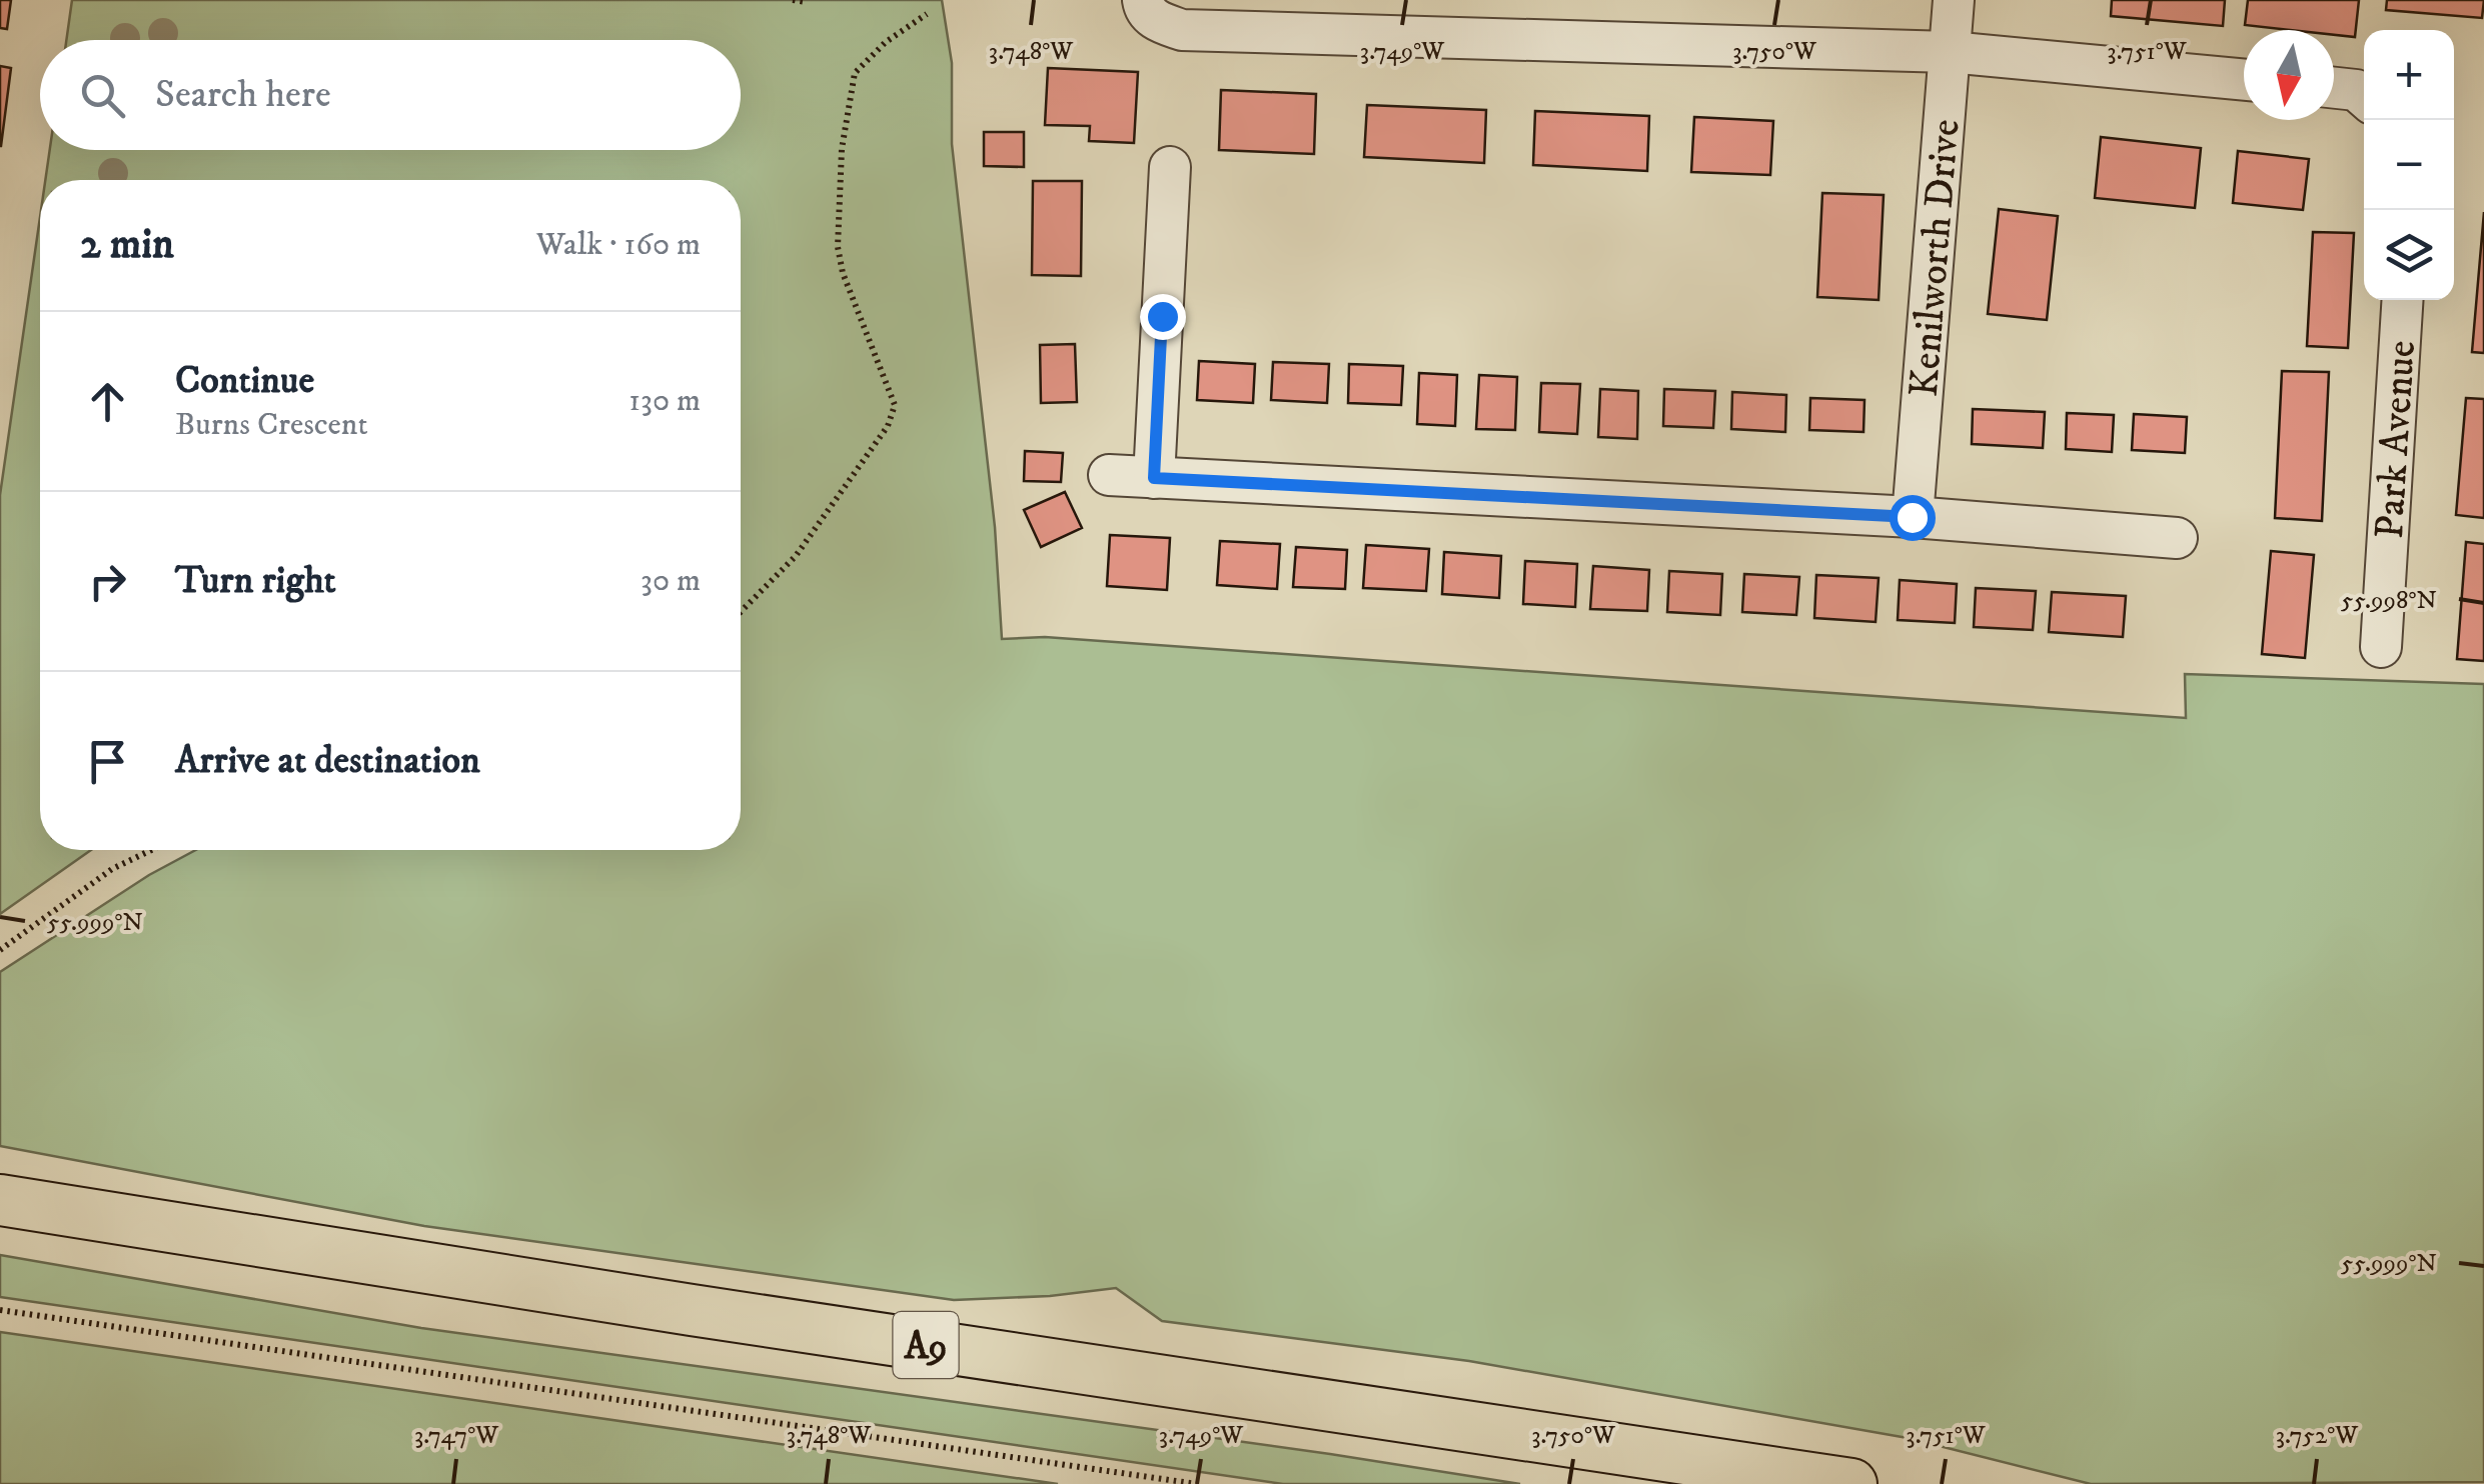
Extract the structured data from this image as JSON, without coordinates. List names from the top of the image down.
{
  "streets": {
    "main road": ["A9"],
    "street": ["Kenilworth Drive", "Park Avenue"]
  },
  "north": "bottom",
  "page": {
    "map_buttons": ["+", "−"],
    "search": "Search here",
    "heading": ["2 min", "Walk · 160 m"],
    "list": [
      ["Continue", "Burns Crescent", "130 m"],
      ["Turn right", "30 m"],
      "Arrive at destination"
    ]
  },
  "coordinates": [
    "3.748°W",
    "3.749°W",
    "3.750°W",
    "3.751°W",
    "55.998°N",
    "55.999°N",
    "3.747°W",
    "3.752°W"
  ]
}
